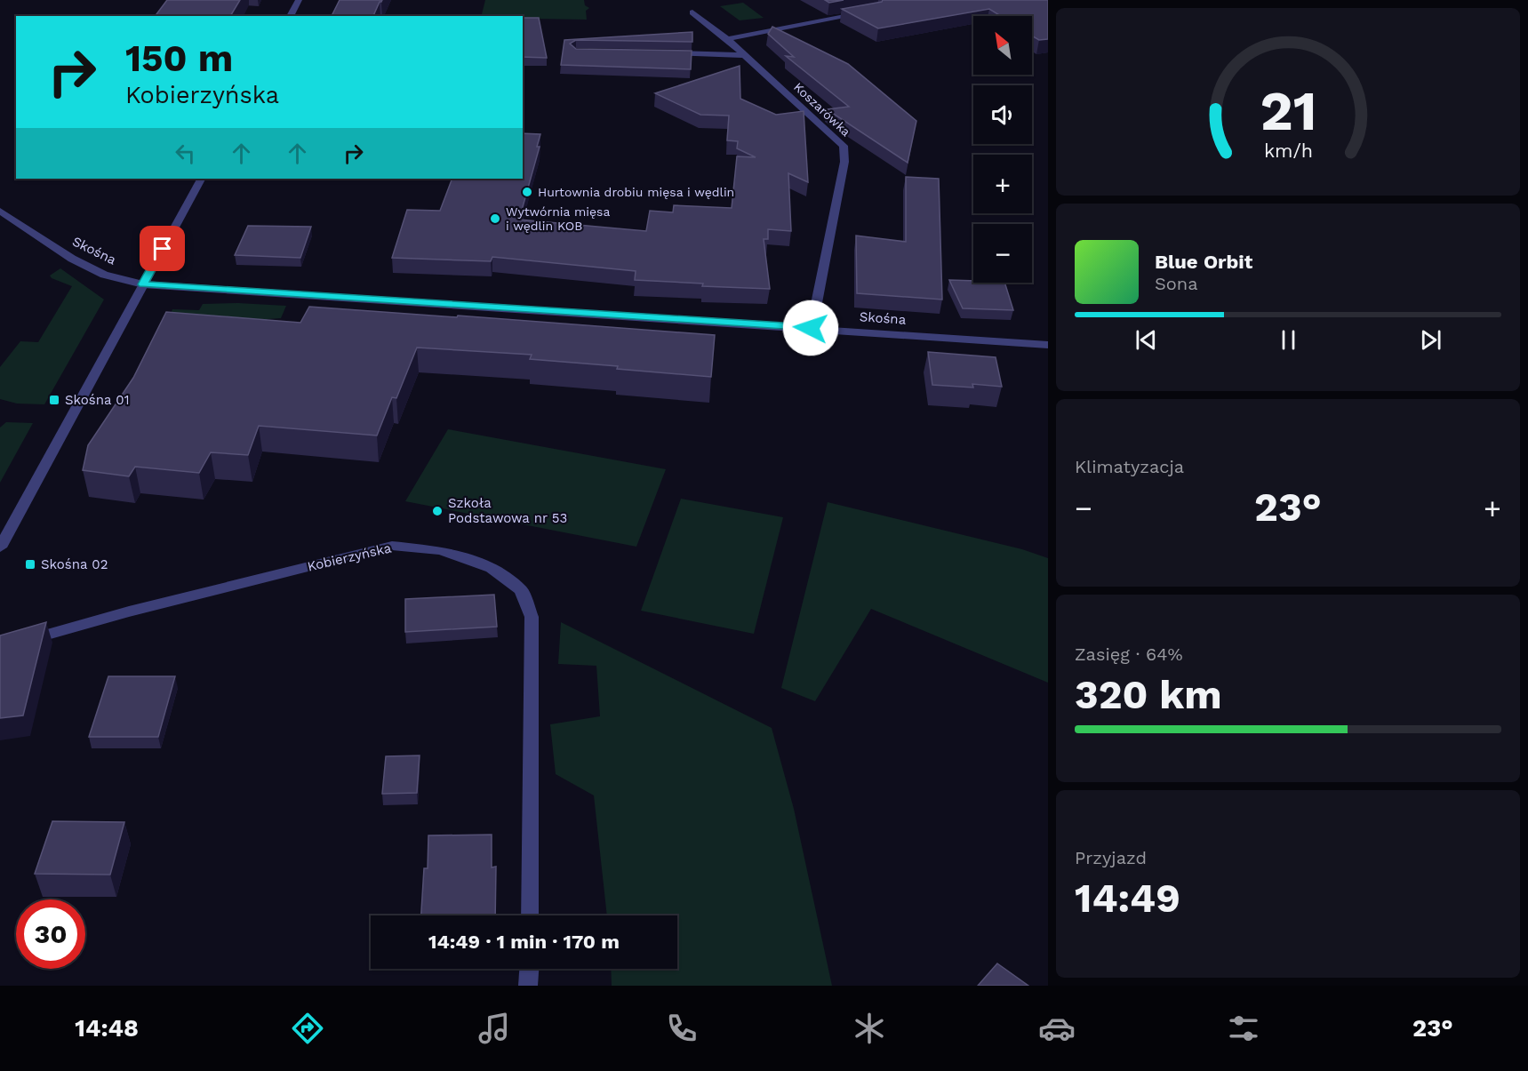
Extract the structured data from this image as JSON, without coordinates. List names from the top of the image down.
{
  "streets": {
    "street": ["Koszarówka", "Skośna", "Kobierzyńska"]
  },
  "crossings": [
    ["Koszarówka", "Skośna"]
  ],
  "places": {
    "other": ["Hurtownia drobiu mięsa i wędlin", "Wytwórnia mięsa i wędlin KOB", "Szkoła Podstawowa nr 53"],
    "transit": ["Skośna 01", "Skośna 02"]
  },
  "north": "top left",
  "page": {
    "map_buttons": ["+", "−"],
    "turn": ["150 m", "Kobierzyńska"],
    "song": ["Blue Orbit", "Sona"],
    "tile": [
      "Klimatyzacja",
      ["Zasięg · 64%", "320 km"],
      ["Przyjazd", "14:49"]
    ],
    "heat": ["−", "23°", "+"],
    "limit": "30",
    "trip": "14:49 · 1 min · 170 m",
    "tabs": ["14:48", "23°"],
    "gauge": ["21", "km/h"]
  }
}
